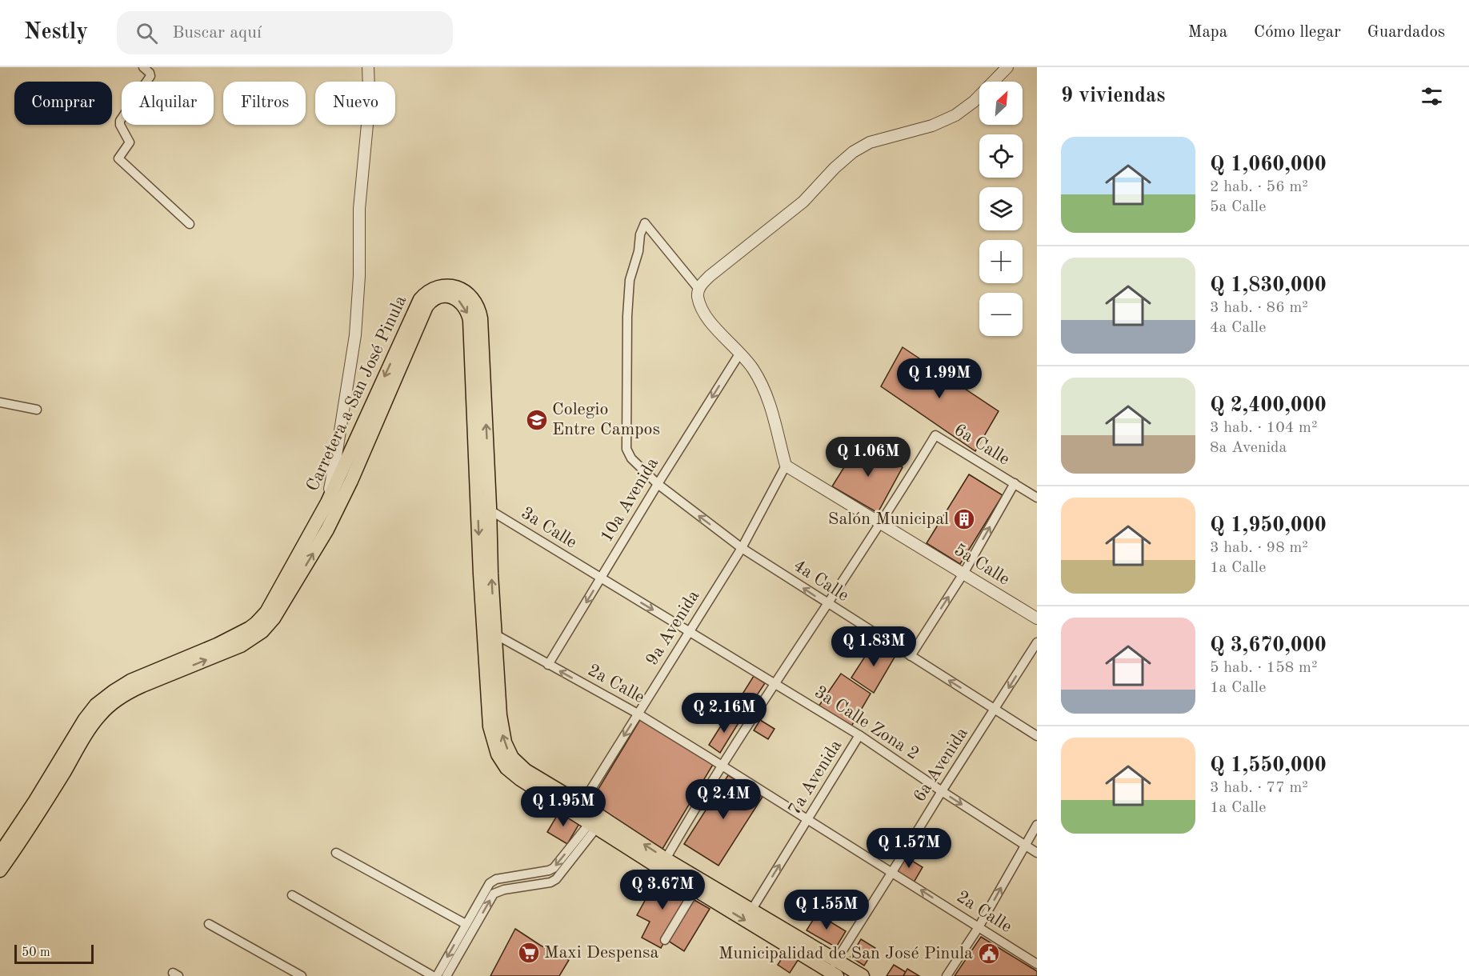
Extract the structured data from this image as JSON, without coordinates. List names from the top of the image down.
{
  "streets": {
    "main road": ["Carretera a San José Pinula"],
    "street": [
      "6a Calle",
      "10a Avenida",
      "3a Calle",
      "5a Calle",
      "4a Calle",
      "9a Avenida",
      "2a Calle",
      "3a Calle Zona 2",
      "6a Avenida",
      "7a Avenida"
    ]
  },
  "crossings": [
    ["Carretera a San José Pinula", "3a Calle"],
    ["Carretera a San José Pinula", "2a Calle"],
    ["6a Calle", "5a Calle"],
    ["10a Avenida", "3a Calle"],
    ["10a Avenida", "4a Calle"],
    ["10a Avenida", "2a Calle"],
    ["3a Calle", "9a Avenida"],
    ["3a Calle", "3a Calle Zona 2"],
    ["5a Calle", "9a Avenida"],
    ["4a Calle", "9a Avenida"],
    ["4a Calle", "6a Avenida"],
    ["9a Avenida", "2a Calle"],
    ["2a Calle", "6a Avenida"],
    ["2a Calle", "7a Avenida"],
    ["3a Calle Zona 2", "6a Avenida"],
    ["3a Calle Zona 2", "7a Avenida"]
  ],
  "one_way": ["10a Avenida", "4a Calle", "7a Avenida"],
  "places": {
    "school or university": ["Colegio Entre Campos"],
    "building": ["Salón Municipal"],
    "supermarket": ["Maxi Despensa"],
    "public building": ["Municipalidad de San José Pinula"]
  },
  "scale_bar": "50 m",
  "north": "top right",
  "page": {
    "header": "Nestly",
    "search": "Buscar aquí",
    "nav": ["Mapa", "Cómo llegar", "Guardados"],
    "heading": "9 viviendas",
    "map_buttons": ["+", "−"],
    "chip": [
      "Comprar",
      "Alquilar",
      "Filtros",
      "Nuevo"
    ],
    "list": [
      {
        "name": "Q 1,060,000",
        "note": "2 hab. · 56 m² · 5a Calle"
      },
      {
        "name": "Q 1,830,000",
        "note": "3 hab. · 86 m² · 4a Calle"
      },
      {
        "name": "Q 2,400,000",
        "note": "3 hab. · 104 m² · 8a Avenida"
      },
      {
        "name": "Q 1,950,000",
        "note": "3 hab. · 98 m² · 1a Calle"
      },
      {
        "name": "Q 3,670,000",
        "note": "5 hab. · 158 m² · 1a Calle"
      },
      {
        "name": "Q 1,550,000",
        "note": "3 hab. · 77 m² · 1a Calle"
      }
    ],
    "price": [
      "Q 1.99M",
      "Q 1.06M",
      "Q 1.83M",
      "Q 2.16M",
      "Q 2.4M",
      "Q 1.95M",
      "Q 1.57M",
      "Q 3.67M",
      "Q 1.55M"
    ],
    "scale": "50 m"
  }
}
